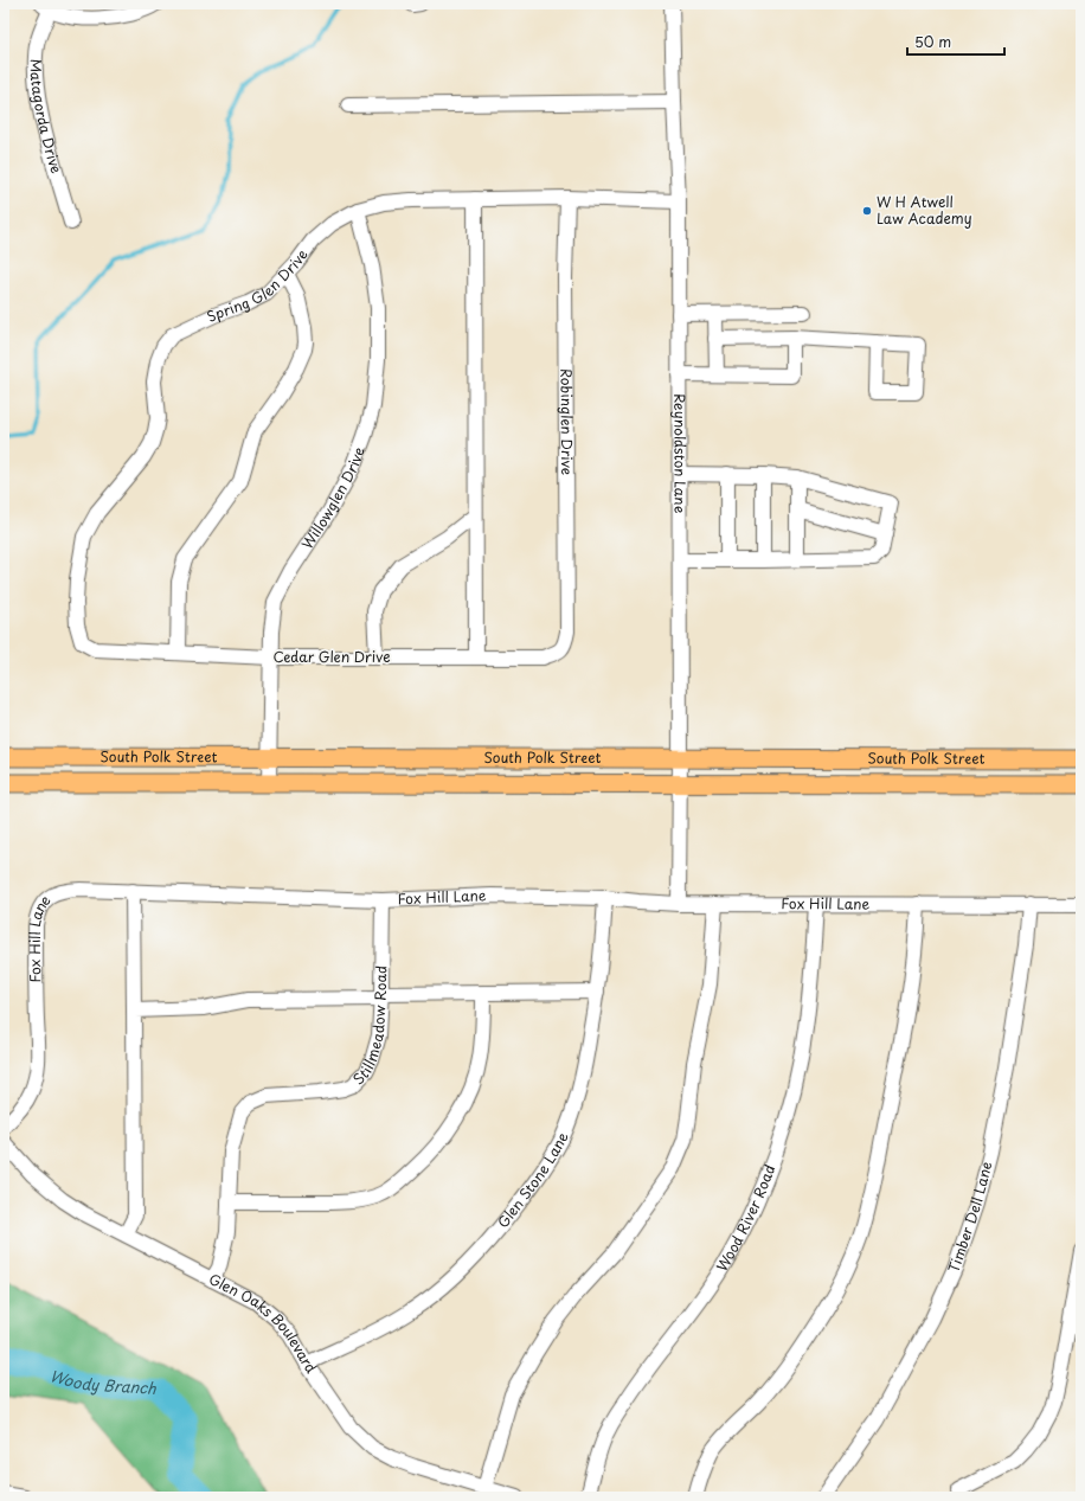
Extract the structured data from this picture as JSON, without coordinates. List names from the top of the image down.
{
  "streets": {
    "main road": ["South Polk Street"],
    "street": [
      "Matagorda Drive",
      "Spring Glen Drive",
      "Robinglen Drive",
      "Reynoldston Lane",
      "Willowglen Drive",
      "Cedar Glen Drive",
      "Fox Hill Lane",
      "Stillmeadow Road",
      "Glen Stone Lane",
      "Wood River Road",
      "Timber Dell Lane",
      "Glen Oaks Boulevard"
    ]
  },
  "crossings": [
    ["Spring Glen Drive", "Robinglen Drive"],
    ["Spring Glen Drive", "Reynoldston Lane"],
    ["Spring Glen Drive", "Willowglen Drive"],
    ["Spring Glen Drive", "Cedar Glen Drive"],
    ["Robinglen Drive", "Cedar Glen Drive"],
    ["Reynoldston Lane", "South Polk Street"],
    ["Reynoldston Lane", "Fox Hill Lane"],
    ["Willowglen Drive", "Cedar Glen Drive"],
    ["Willowglen Drive", "South Polk Street"],
    ["Fox Hill Lane", "Stillmeadow Road"],
    ["Fox Hill Lane", "Glen Stone Lane"],
    ["Fox Hill Lane", "Wood River Road"],
    ["Fox Hill Lane", "Timber Dell Lane"],
    ["Stillmeadow Road", "Glen Oaks Boulevard"],
    ["Glen Stone Lane", "Glen Oaks Boulevard"]
  ],
  "water": ["Woody Branch"],
  "places": ["W H Atwell Law Academy"],
  "scale_bar": "50 m"
}
